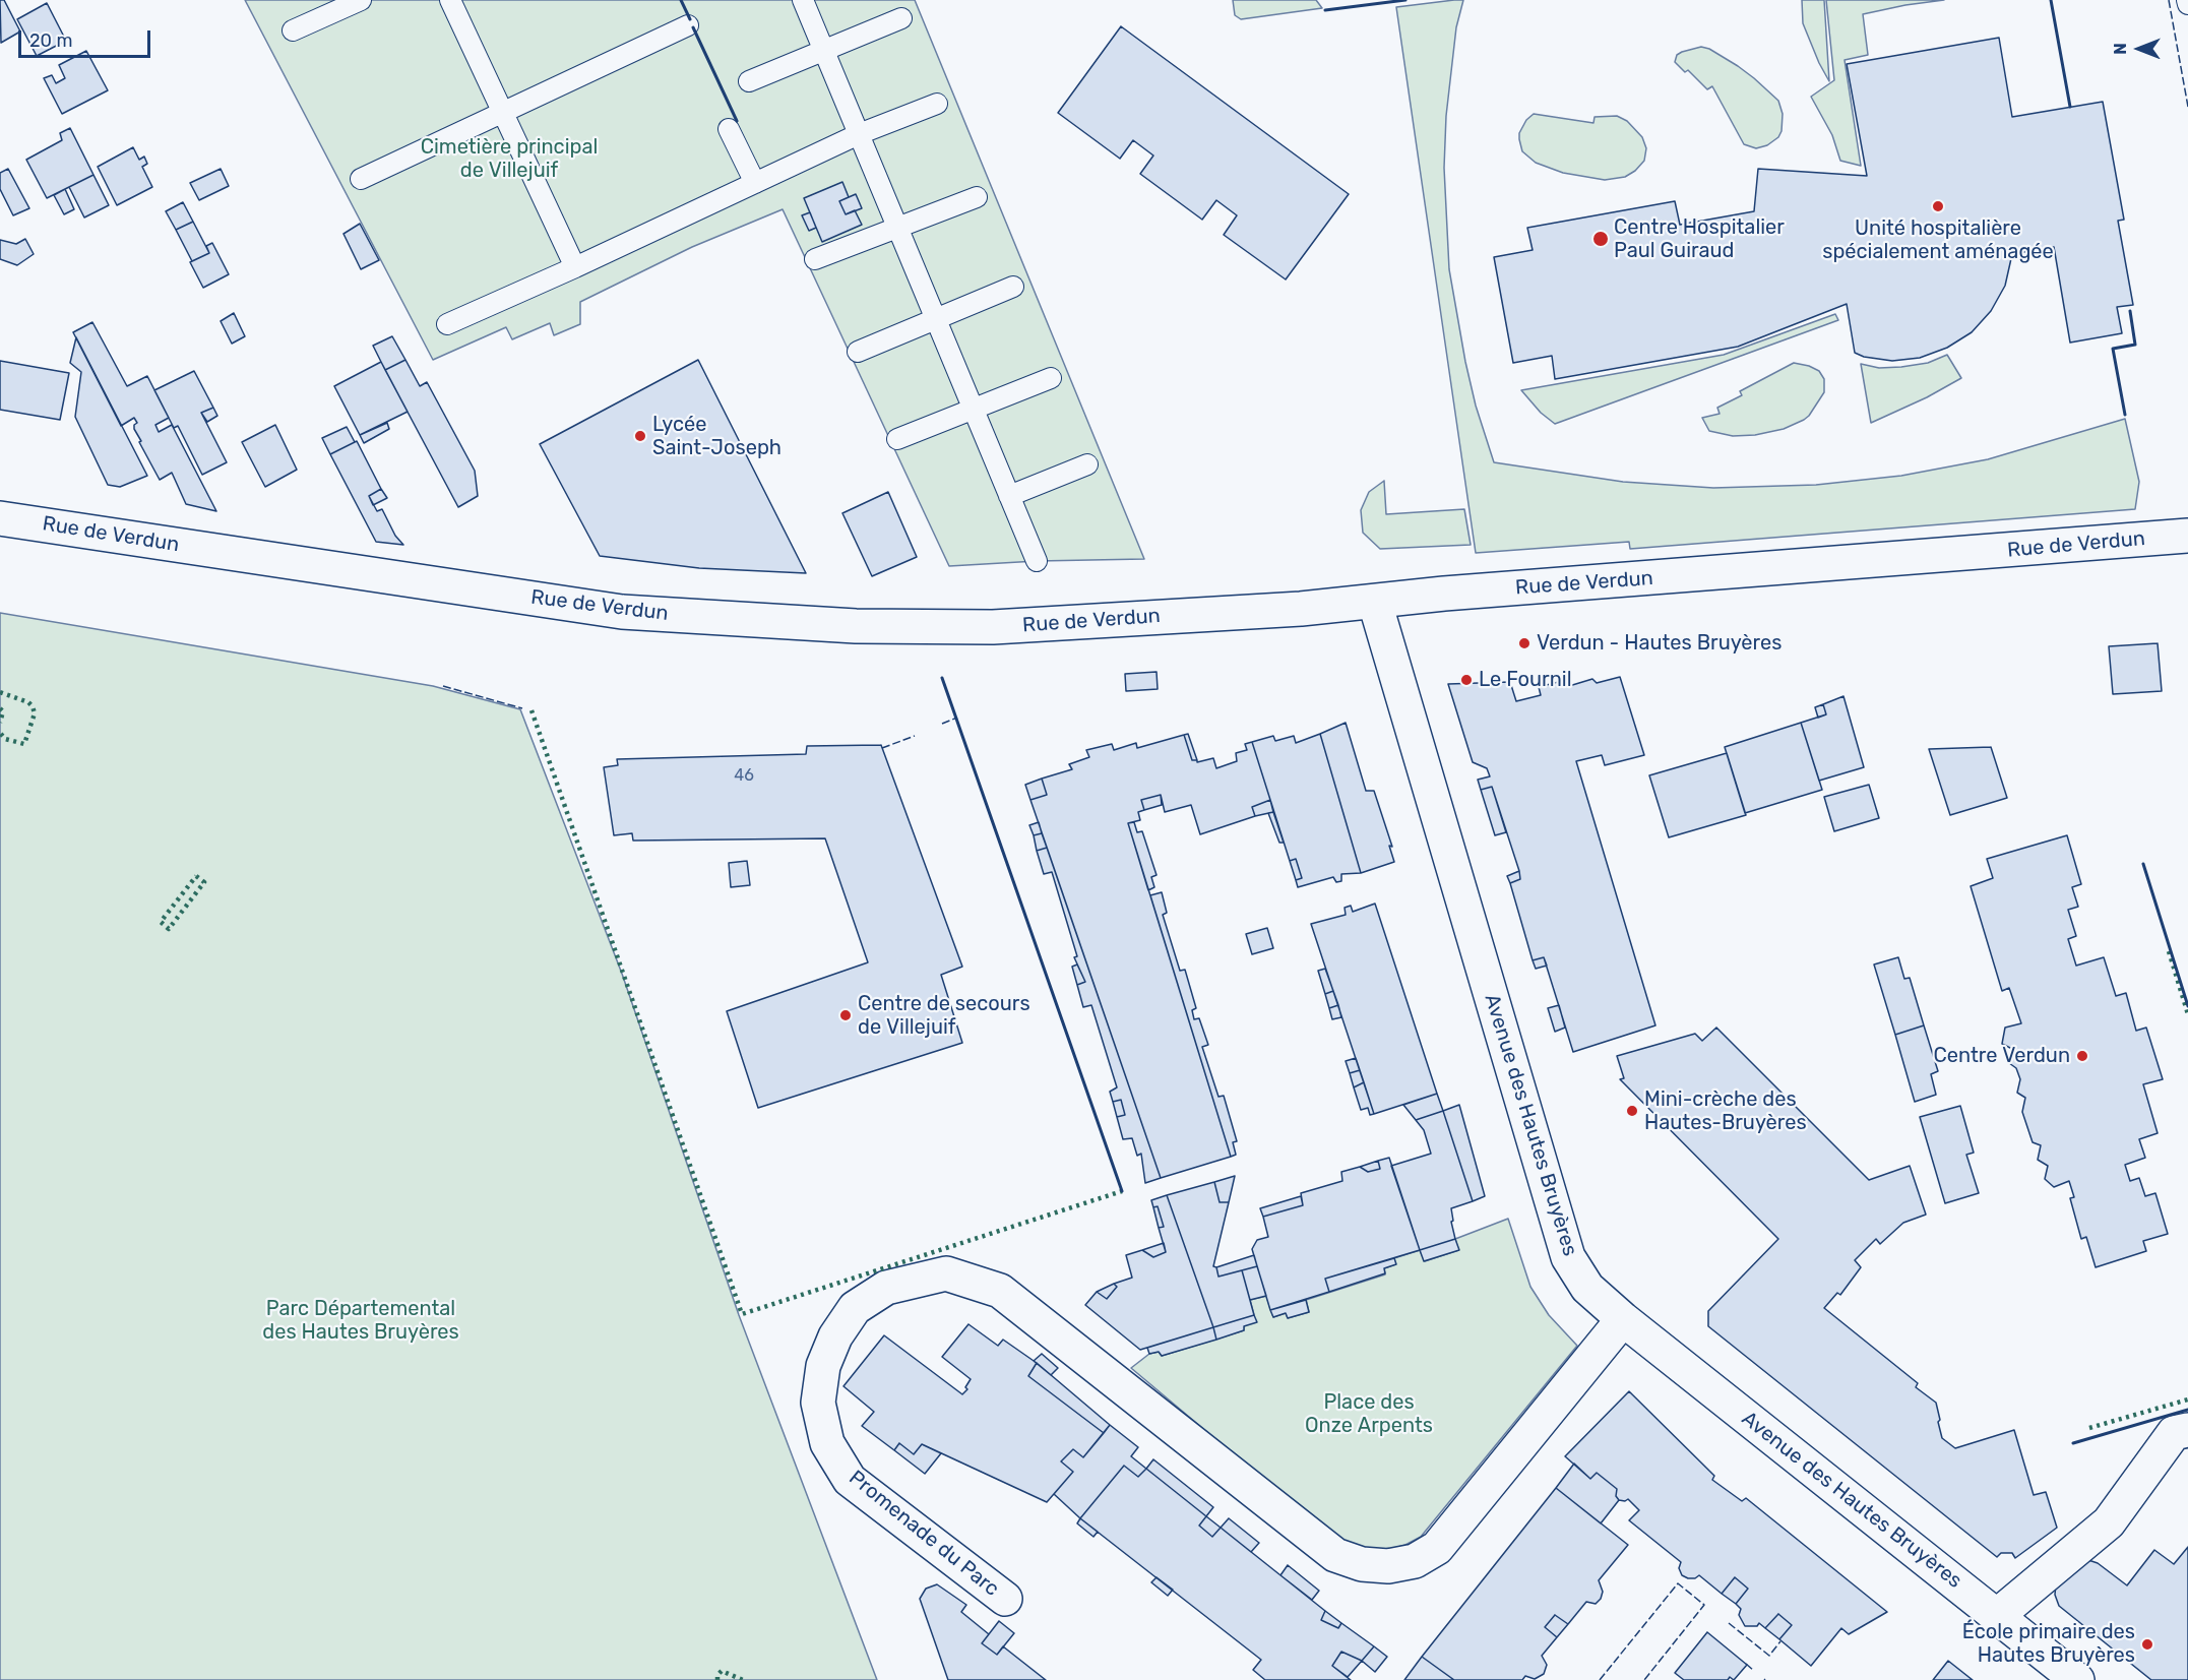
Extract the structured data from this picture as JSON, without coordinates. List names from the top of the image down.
{
  "streets": {
    "street": ["Rue de Verdun", "Avenue des Hautes Bruyères", "Promenade du Parc"]
  },
  "crossings": [
    ["Rue de Verdun", "Avenue des Hautes Bruyères"],
    ["Avenue des Hautes Bruyères", "Promenade du Parc"]
  ],
  "parks": ["Cimetière principal de Villejuif", "Parc Départemental des Hautes Bruyères", "Place des Onze Arpents"],
  "places": [
    "Unité hospitalière spécialement aménagée",
    "Centre Hospitalier Paul Guiraud",
    "Lycée Saint-Joseph",
    "Verdun - Hautes Bruyères",
    "Le Fournil",
    "Centre de secours de Villejuif",
    "Centre Verdun",
    "Mini-crèche des Hautes-Bruyères",
    "École primaire des Hautes Bruyères"
  ],
  "house_numbers": ["46"],
  "scale_bar": "20 m",
  "north": "left"
}
